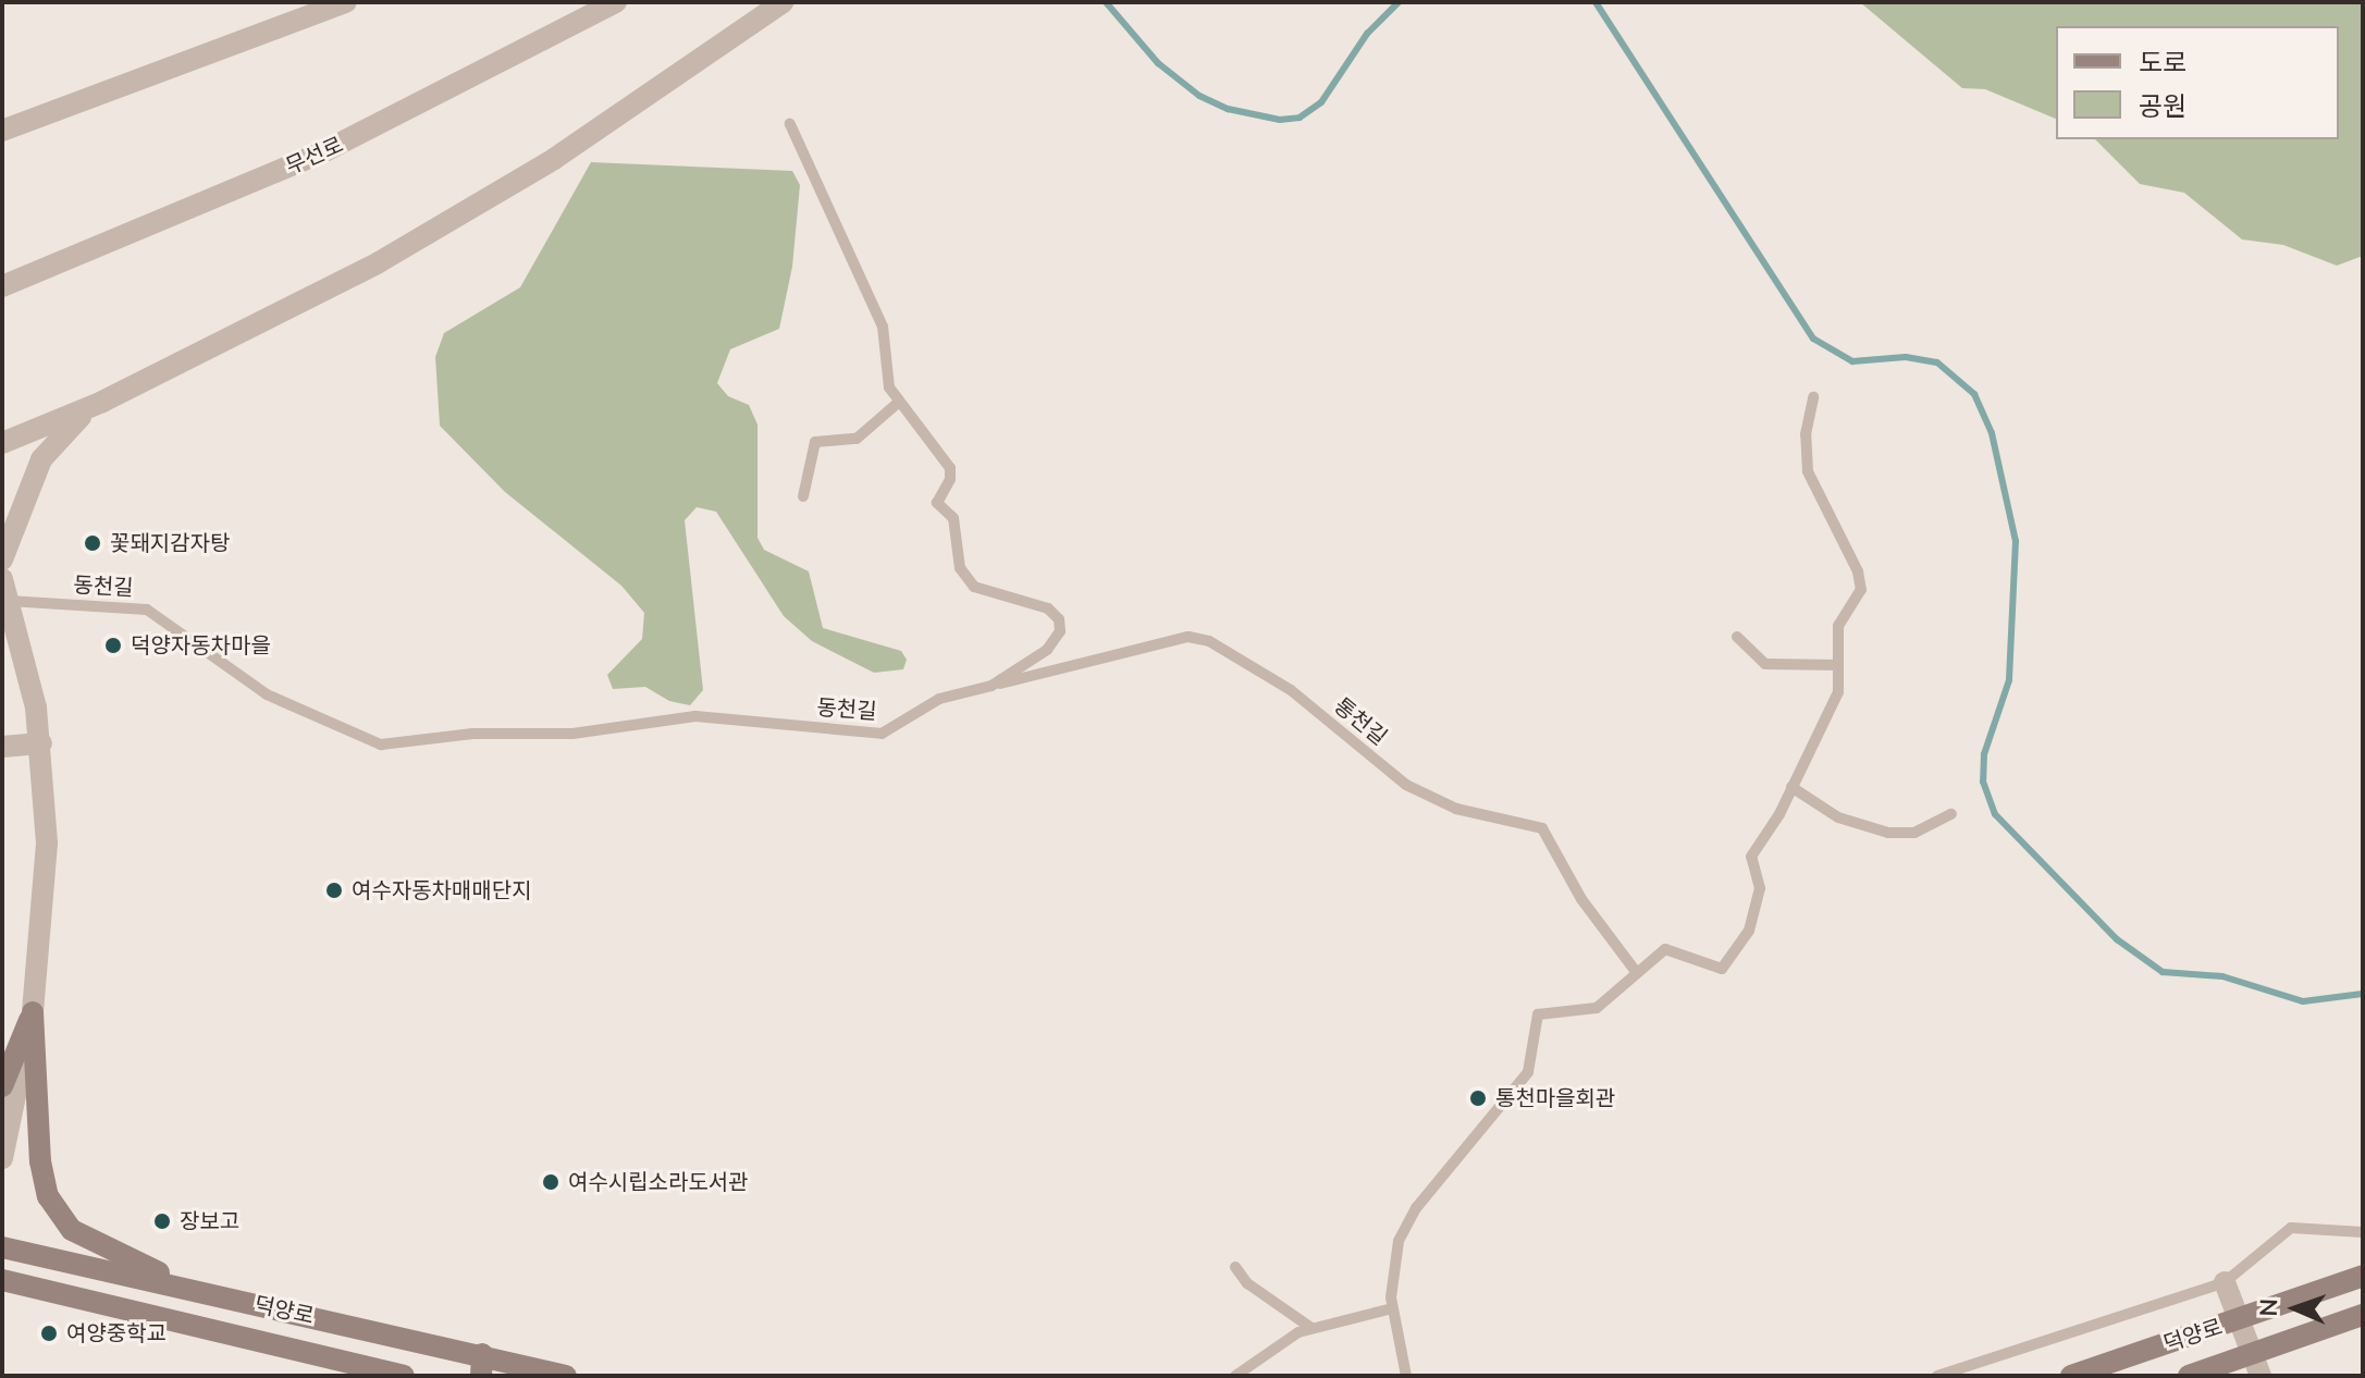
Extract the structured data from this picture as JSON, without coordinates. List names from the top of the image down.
{
  "streets": {
    "main road": ["덕양로"],
    "street": ["무선로"],
    "lane": ["동천길", "통천길"]
  },
  "crossings": [
    ["동천길", "통천길"]
  ],
  "places": [
    "꽃돼지감자탕",
    "덕양자동차마을",
    "여수자동차매매단지",
    "통천마을회관",
    "여수시립소라도서관",
    "장보고",
    "여양중학교"
  ],
  "legend": ["도로", "공원"],
  "north": "left"
}
